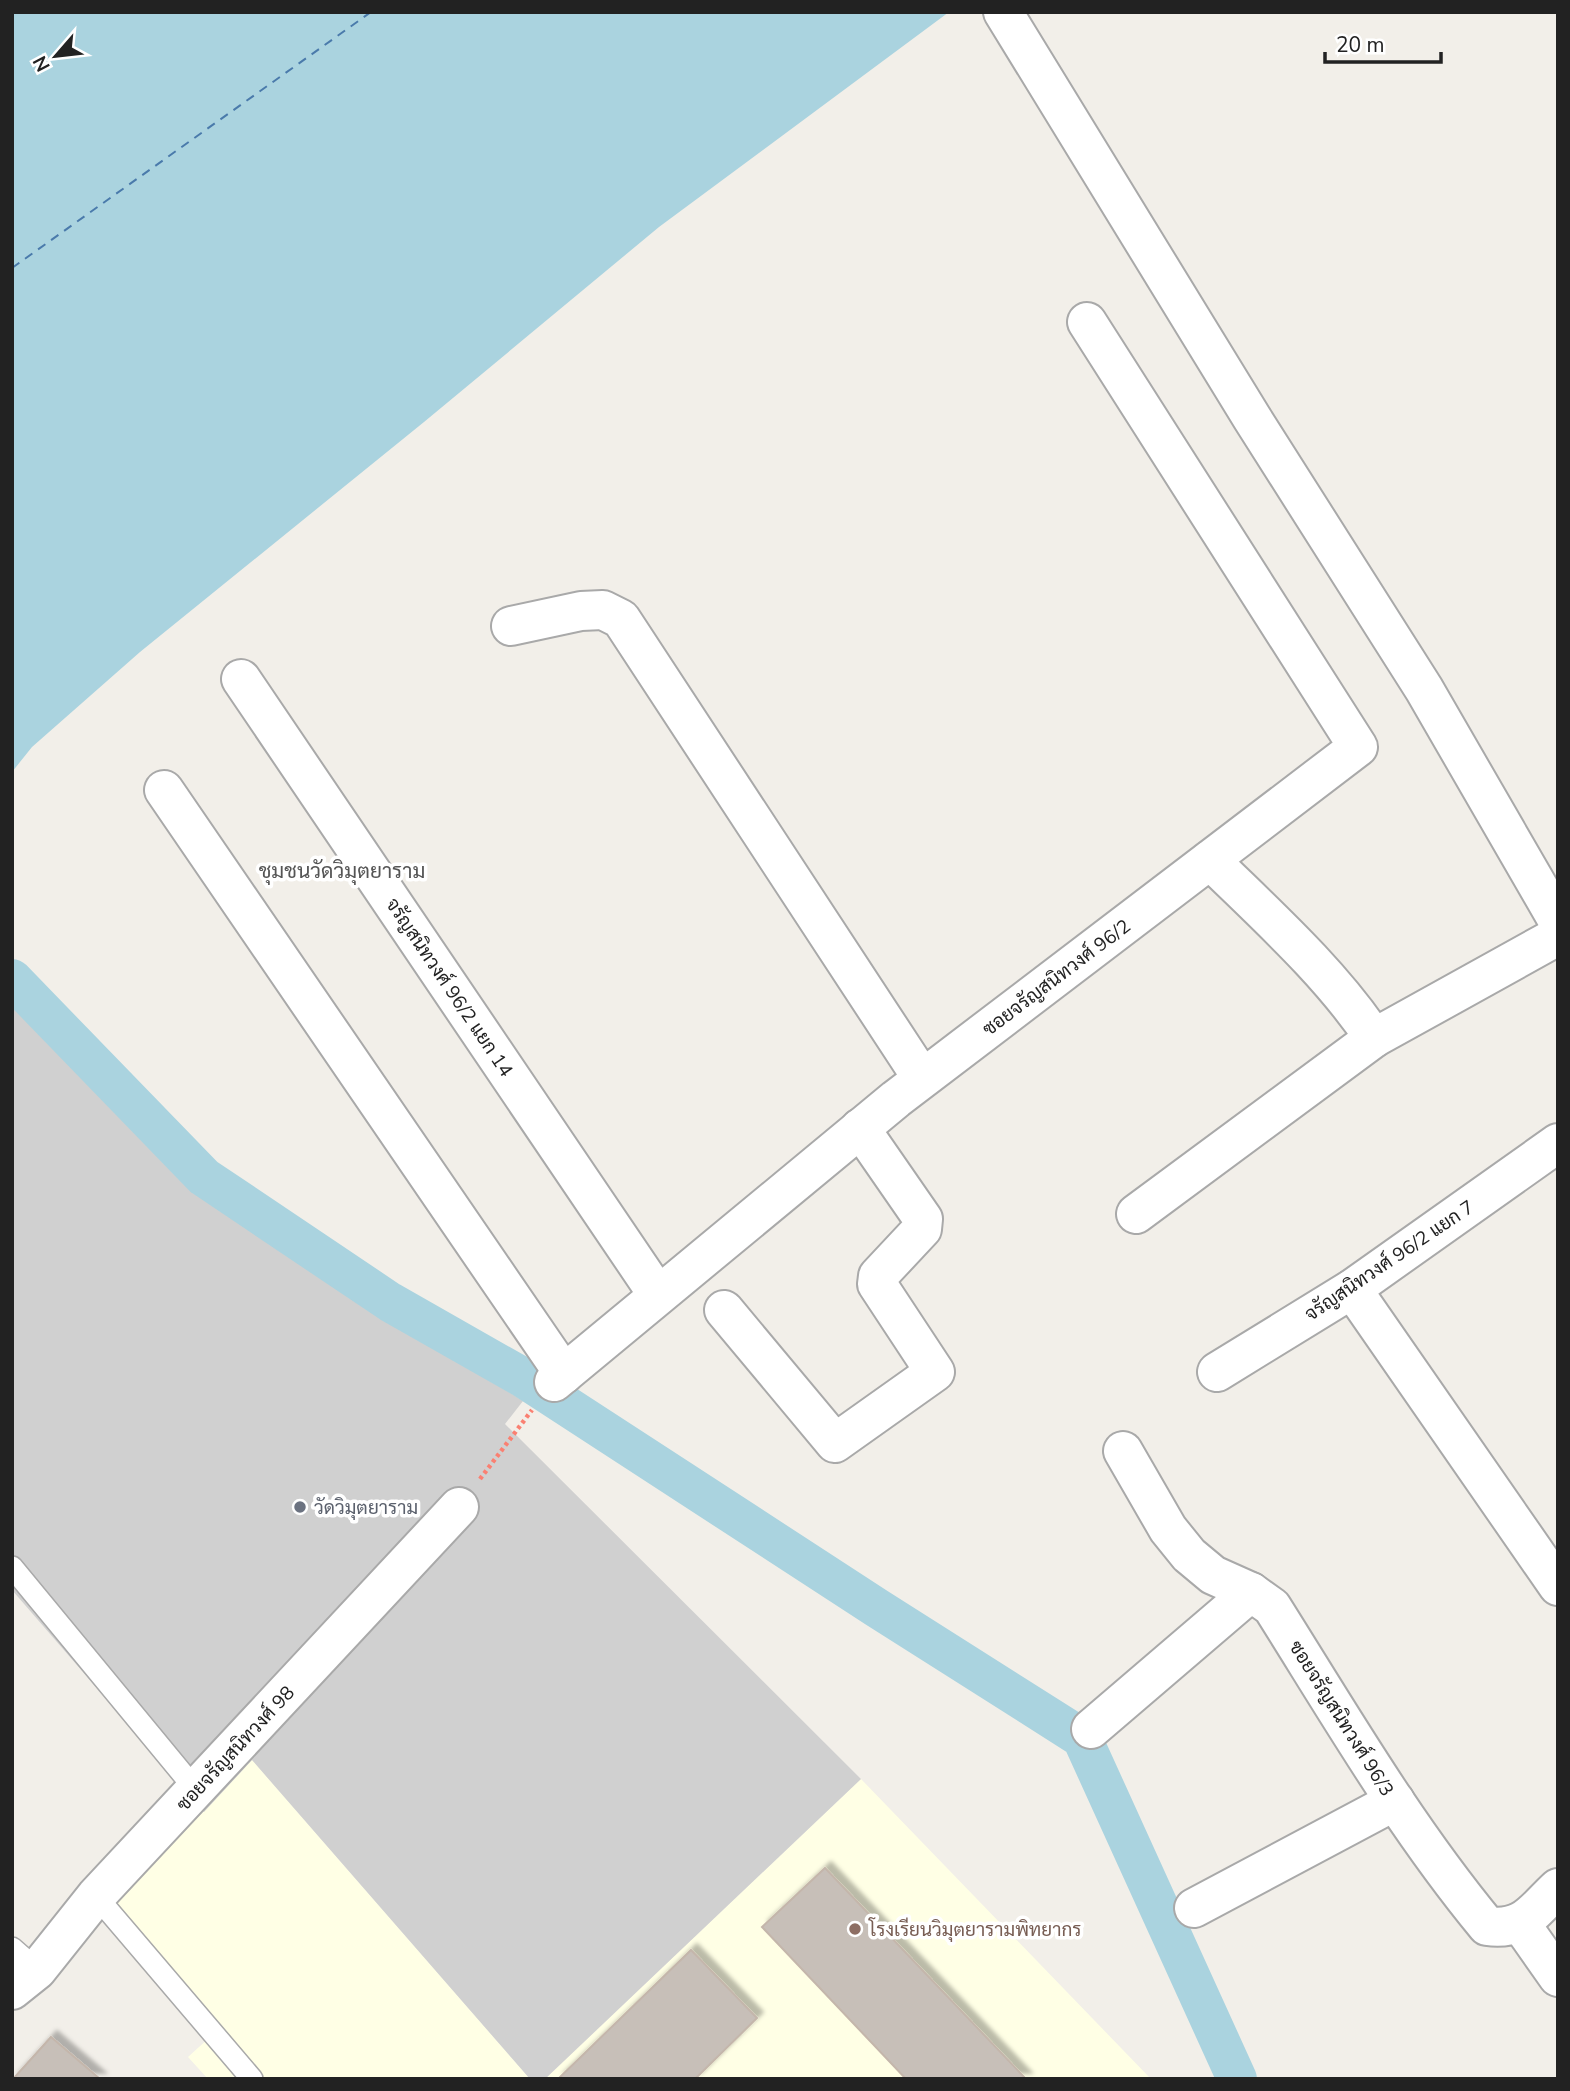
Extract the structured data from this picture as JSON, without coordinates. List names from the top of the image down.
{
  "streets": {
    "street": [
      "ซอยจรัญสนิทวงศ์ 96/2",
      "จรัญสนิทวงศ์ 96/2 แยก 14",
      "จรัญสนิทวงศ์ 96/2 แยก 7",
      "ซอยจรัญสนิทวงศ์ 96/3",
      "ซอยจรัญสนิทวงศ์ 98"
    ]
  },
  "crossings": [
    ["ซอยจรัญสนิทวงศ์ 96/2", "จรัญสนิทวงศ์ 96/2 แยก 14"]
  ],
  "districts": ["ชุมชนวัดวิมุตยาราม"],
  "places": ["วัดวิมุตยาราม", "โรงเรียนวิมุตยารามพิทยากร"],
  "scale_bar": "20 m",
  "north": "bottom left"
}
